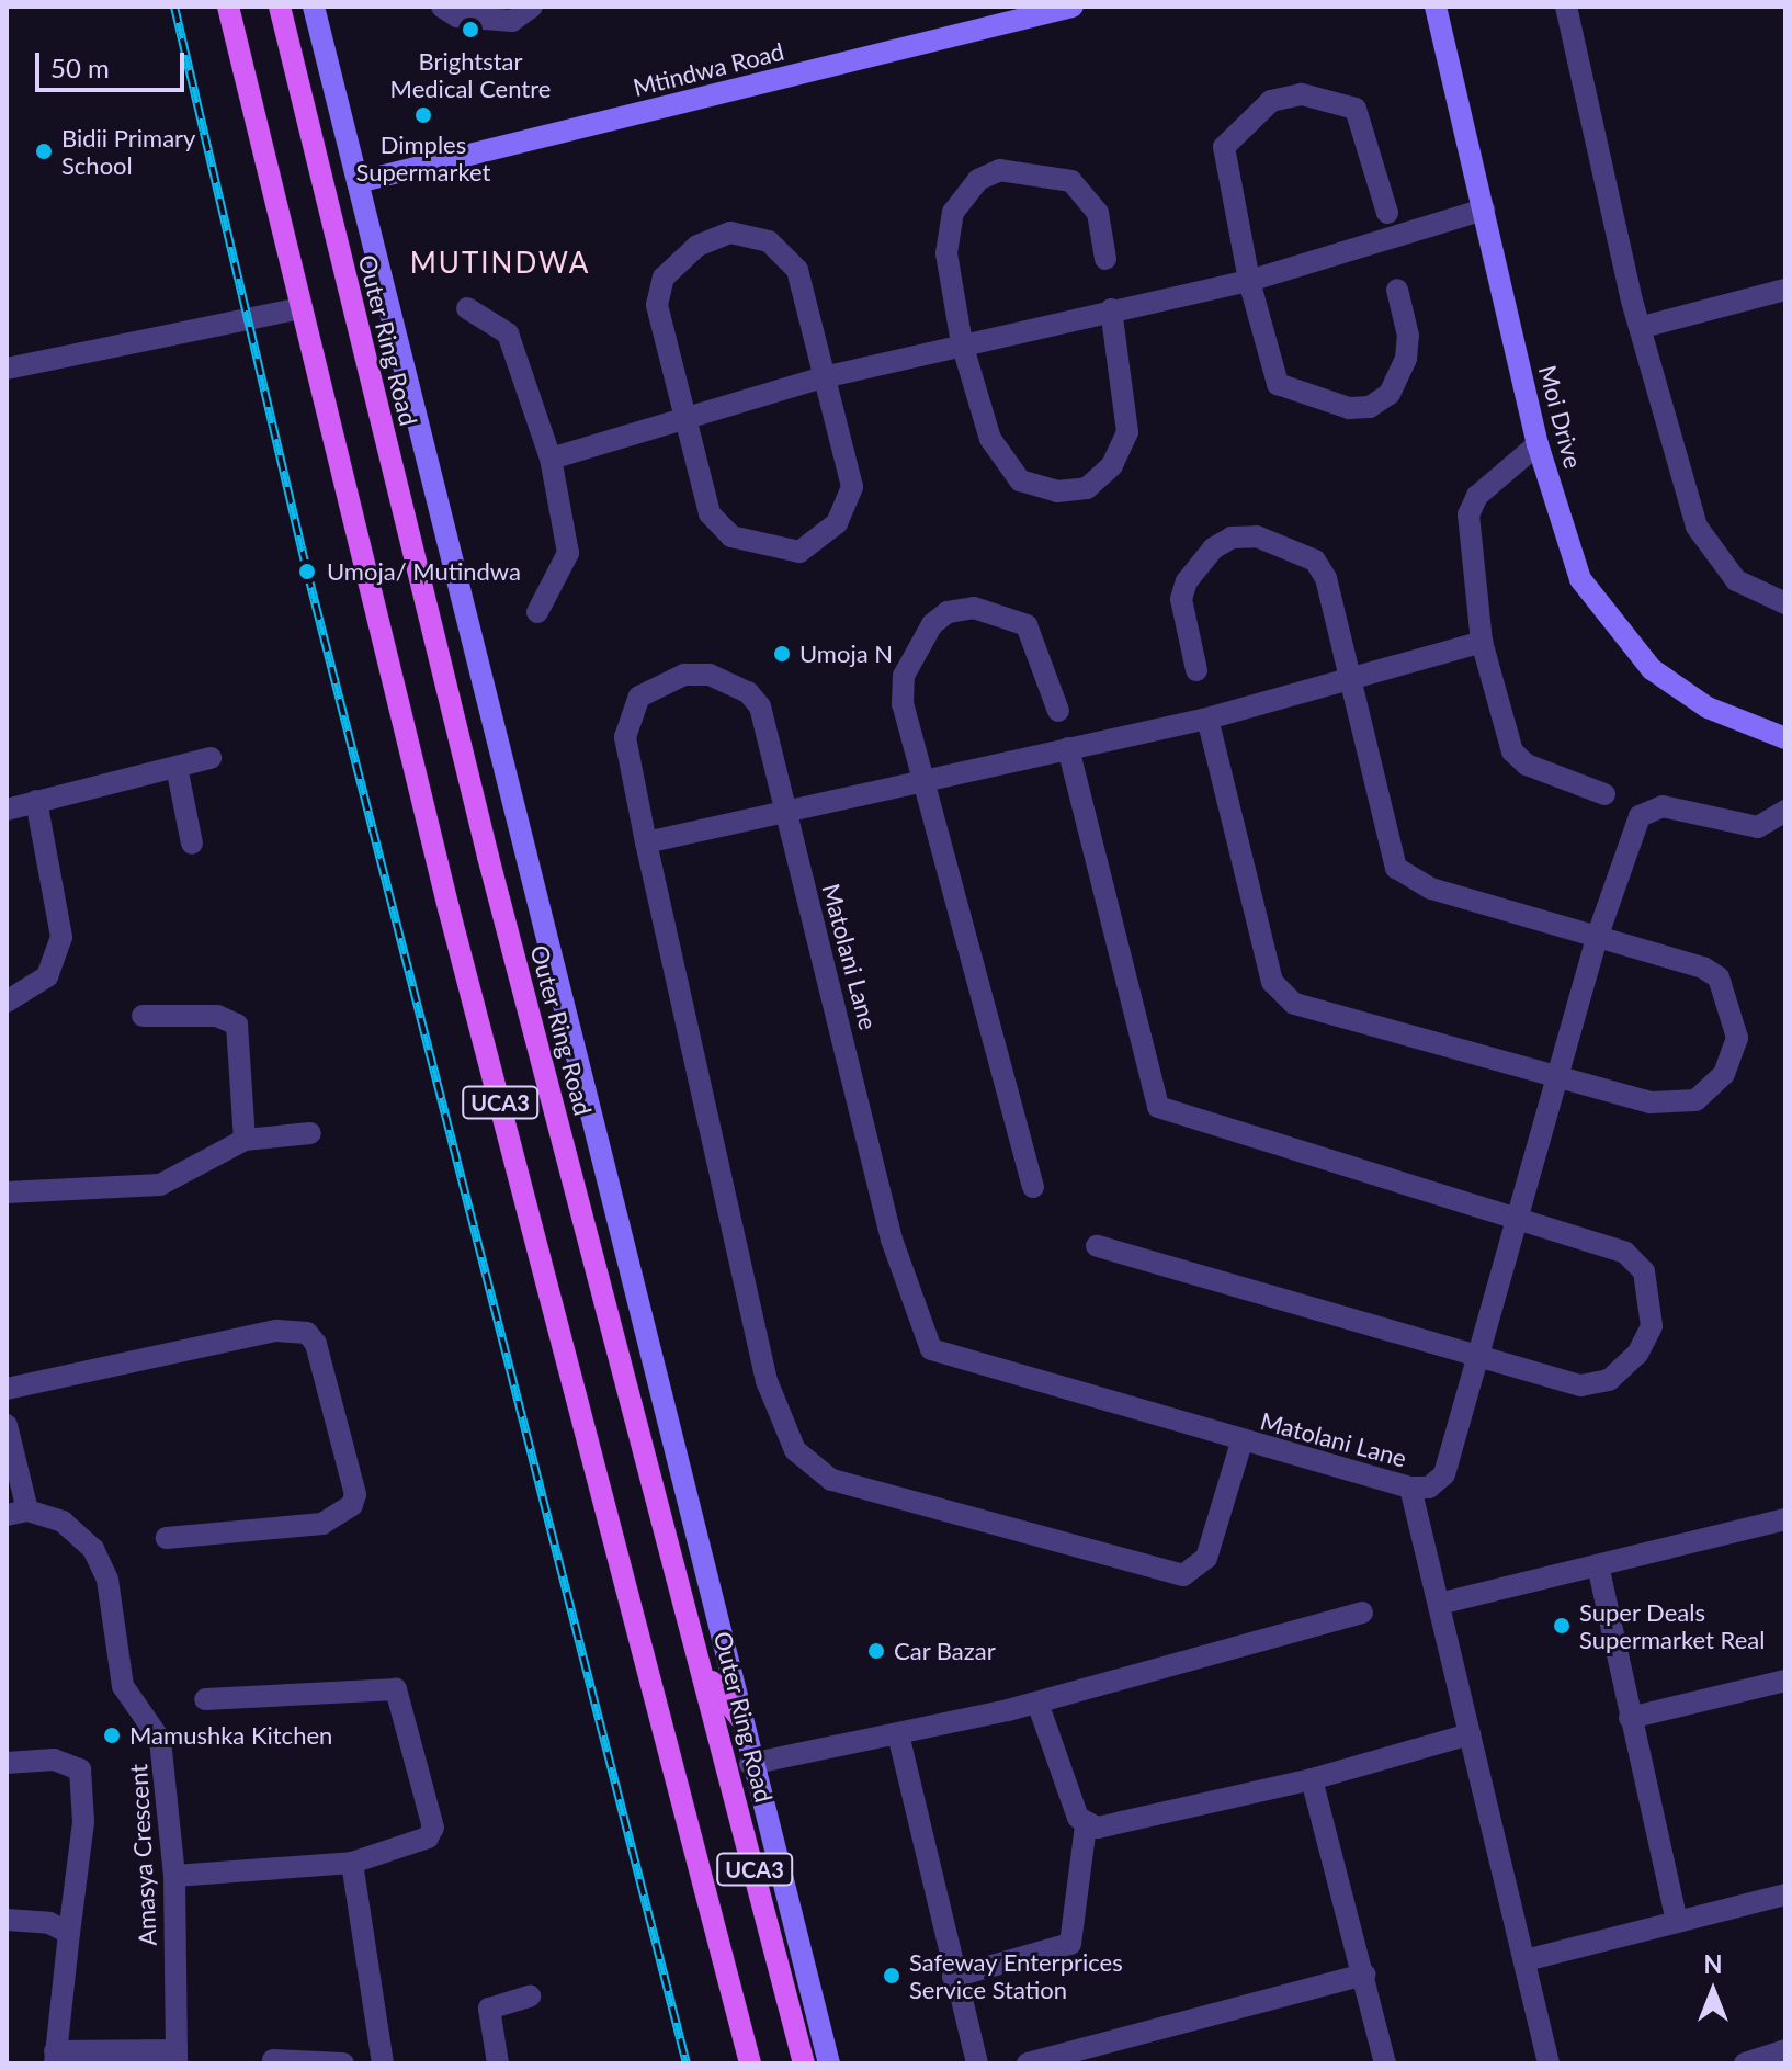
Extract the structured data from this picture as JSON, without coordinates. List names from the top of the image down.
{
  "streets": {
    "main road": [
      "Mtindwa Road",
      "Outer Ring Road",
      "Moi Drive",
      "UCA3"
    ],
    "street": ["Matolani Lane", "Amasya Crescent"]
  },
  "crossings": [
    ["Mtindwa Road", "UCA3"],
    ["Outer Ring Road", "UCA3"]
  ],
  "districts": ["MUTINDWA"],
  "places": [
    "Brightstar Medical Centre",
    "Dimples Supermarket",
    "Bidii Primary School",
    "Umoja/ Mutindwa",
    "Umoja N",
    "Super Deals Supermarket Real",
    "Car Bazar",
    "Mamushka Kitchen",
    "Safeway Enterprices Service Station"
  ],
  "scale_bar": "50 m",
  "north": "top"
}
